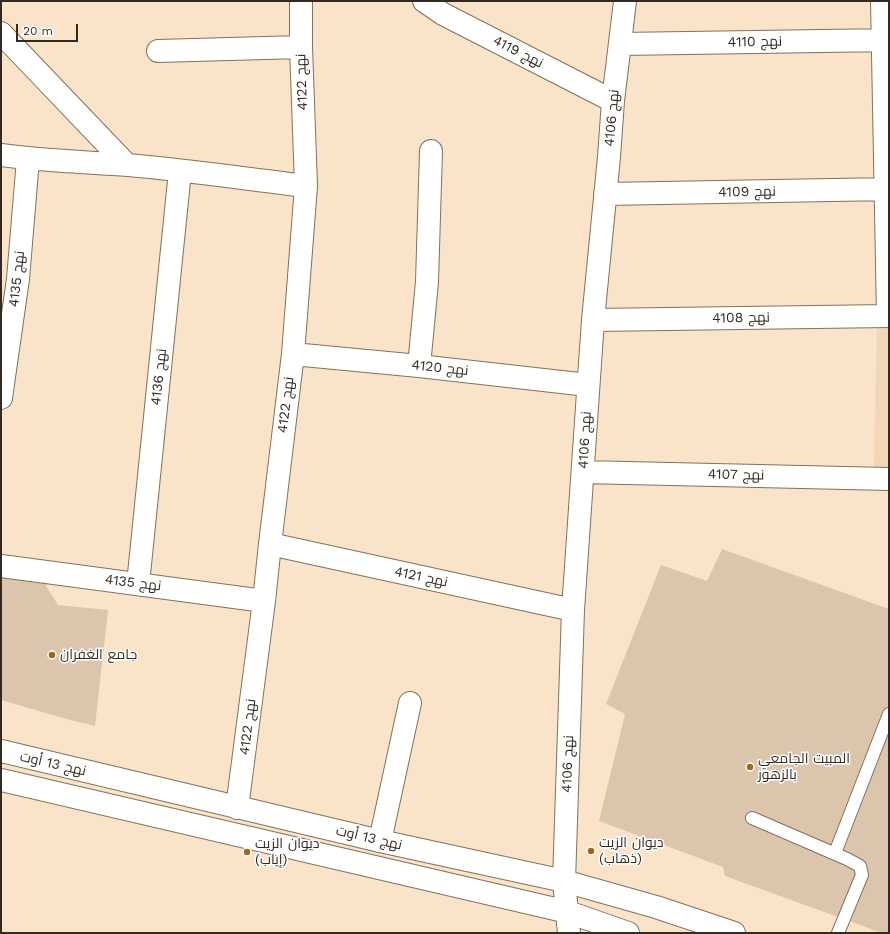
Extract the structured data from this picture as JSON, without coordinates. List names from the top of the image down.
{
  "streets": {
    "street": [
      "نهج 4110",
      "نهج 4119",
      "نهج 4122",
      "نهج 4106",
      "نهج 4109",
      "نهج 4135",
      "نهج 4108",
      "نهج 4120",
      "نهج 4136",
      "نهج 4107",
      "نهج 4121",
      "نهج 13 أوت"
    ]
  },
  "crossings": [
    ["نهج 4110", "نهج 4106"],
    ["نهج 4119", "نهج 4106"],
    ["نهج 4122", "نهج 4135"],
    ["نهج 4122", "نهج 4120"],
    ["نهج 4122", "نهج 4121"],
    ["نهج 4122", "نهج 13 أوت"],
    ["نهج 4106", "نهج 4109"],
    ["نهج 4106", "نهج 4108"],
    ["نهج 4106", "نهج 4120"],
    ["نهج 4106", "نهج 4107"],
    ["نهج 4106", "نهج 4121"],
    ["نهج 4106", "نهج 13 أوت"],
    ["نهج 4135", "نهج 4136"]
  ],
  "places": [
    "جامع الغفران",
    "المبيت الجامعي بالزهور",
    "ديوان الزيت (ذهاب)",
    "ديوان الزيت (إياب)"
  ],
  "scale_bar": "20 m"
}
